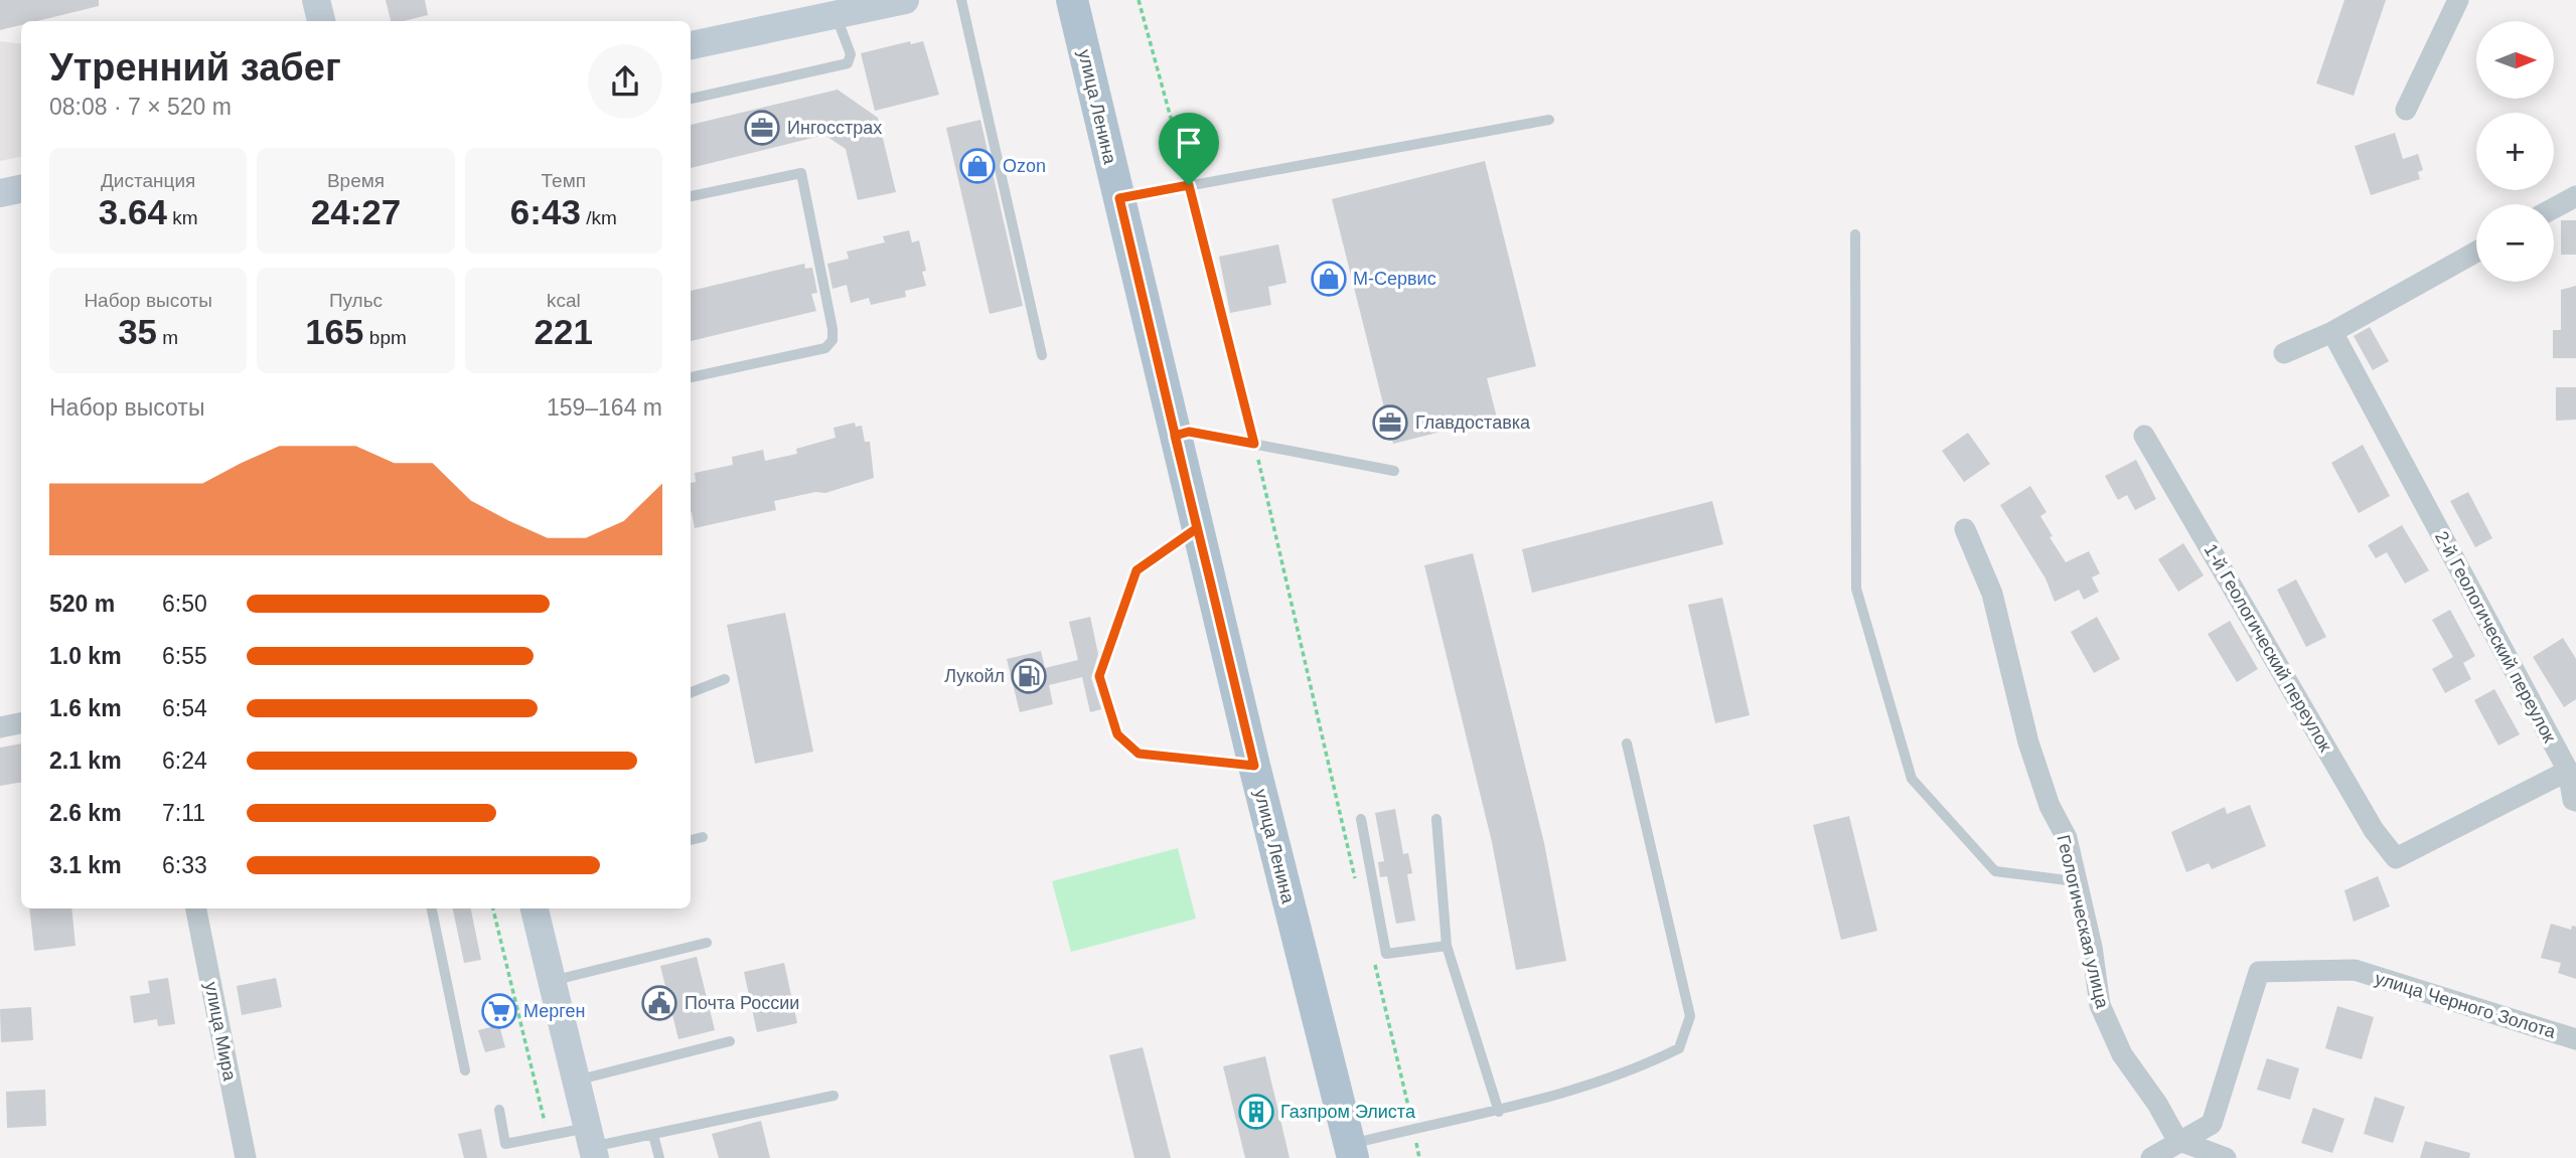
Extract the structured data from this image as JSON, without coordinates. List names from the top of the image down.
{
  "streets": {
    "main road": ["улица Ленина"],
    "street": [
      "2-й Геологический переулок",
      "1-й Геологический переулок",
      "Геологическая улица",
      "улица Черного Золота",
      "улица Мира"
    ]
  },
  "crossings": [
    ["2-й Геологический переулок", "1-й Геологический переулок"],
    ["Геологическая улица", "улица Черного Золота"]
  ],
  "places": {
    "office": ["Ингосстрах", "Главдоставка"],
    "shop": ["Ozon", "М-Сервис"],
    "fuel station": ["Лукойл"],
    "public building": ["Почта России"],
    "supermarket": ["Мерген"],
    "building": ["Газпром Элиста"]
  },
  "north": "right",
  "page": {
    "map_buttons": ["+", "−"],
    "heading": ["Утренний забег", "08:08 · 7 × 520 m"],
    "stats": [
      ["Дистанция", "3.64 km"],
      ["Время", "24:27"],
      ["Темп", "6:43 /km"],
      ["Набор высоты", "35 m"],
      ["Пульс", "165 bpm"],
      ["kcal", "221"]
    ],
    "chart": ["Набор высоты", "159–164 m"],
    "list": [
      {
        "name": "520 m",
        "note": "6:50"
      },
      {
        "name": "1.0 km",
        "note": "6:55"
      },
      {
        "name": "1.6 km",
        "note": "6:54"
      },
      {
        "name": "2.1 km",
        "note": "6:24"
      },
      {
        "name": "2.6 km",
        "note": "7:11"
      },
      {
        "name": "3.1 km",
        "note": "6:33"
      }
    ]
  }
}
